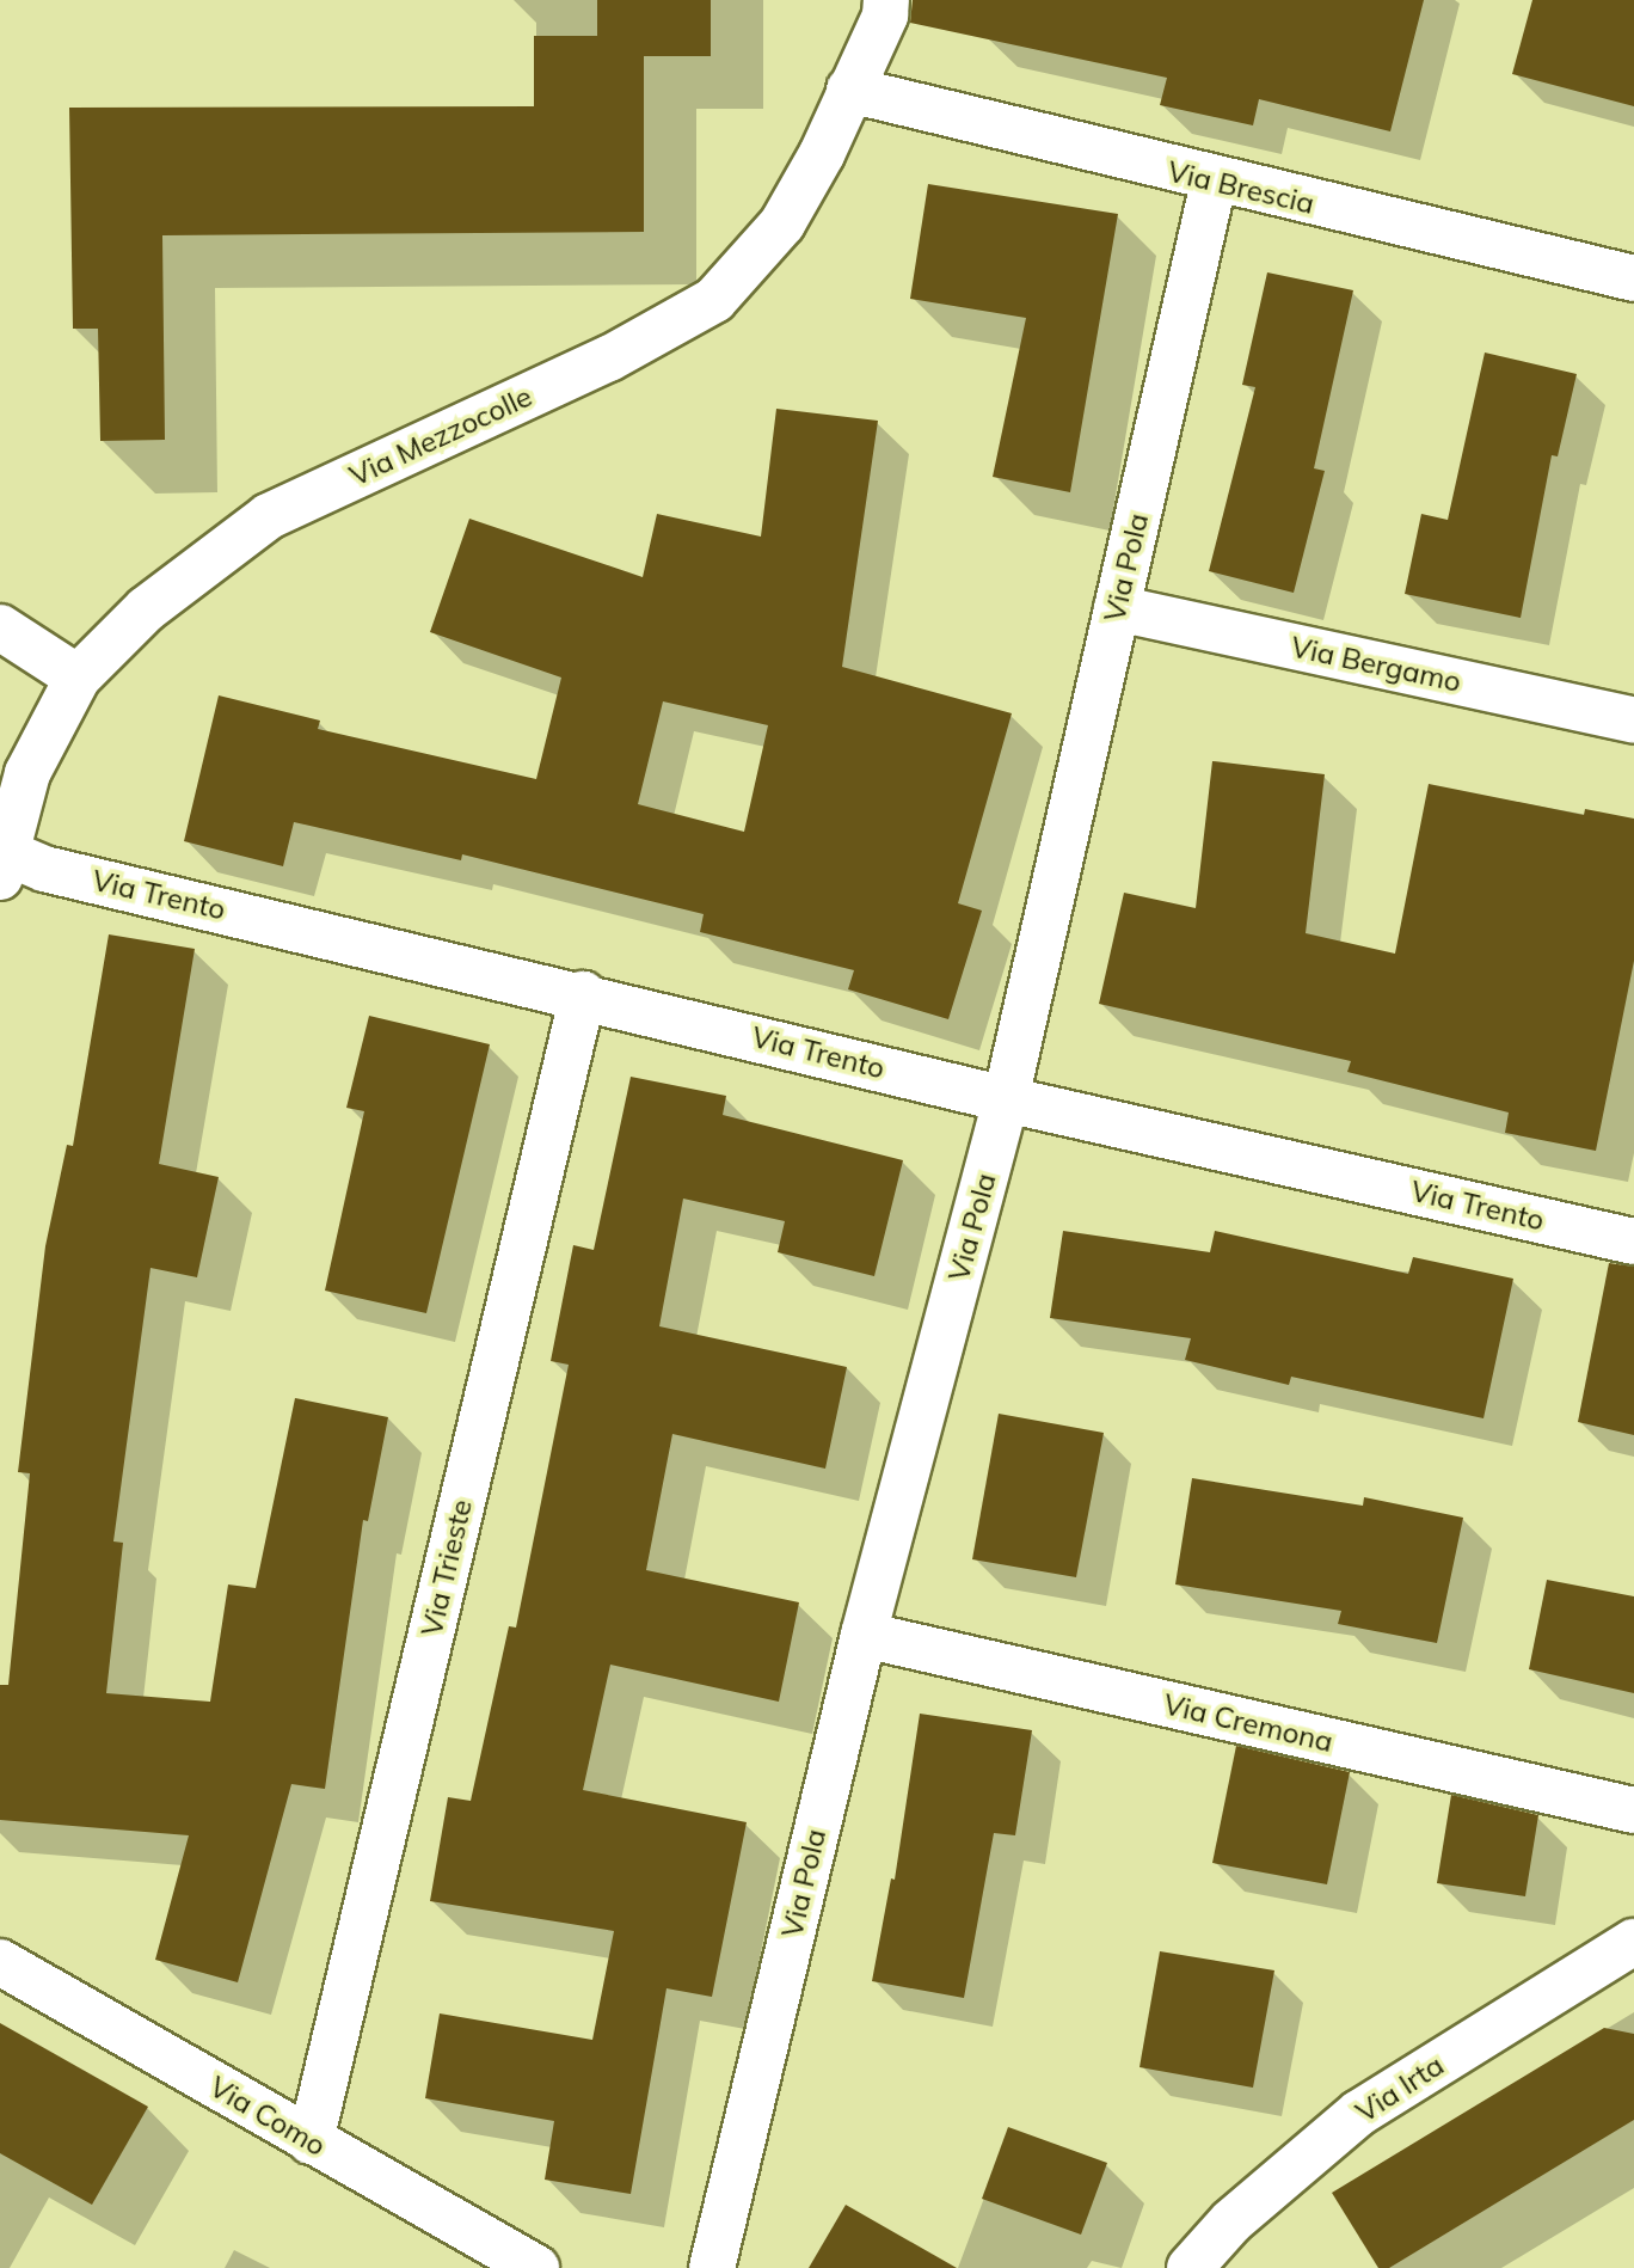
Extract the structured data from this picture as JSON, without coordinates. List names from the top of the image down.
{
  "streets": {
    "street": [
      "Via Brescia",
      "Via Mezzocolle",
      "Via Pola",
      "Via Bergamo",
      "Via Trento",
      "Via Trieste",
      "Via Cremona",
      "Via Irta",
      "Via Como"
    ]
  },
  "crossings": [
    ["Via Brescia", "Via Mezzocolle"],
    ["Via Brescia", "Via Pola"],
    ["Via Mezzocolle", "Via Trento"],
    ["Via Pola", "Via Bergamo"],
    ["Via Pola", "Via Trento"],
    ["Via Pola", "Via Cremona"],
    ["Via Trento", "Via Trieste"],
    ["Via Trieste", "Via Como"]
  ]
}
